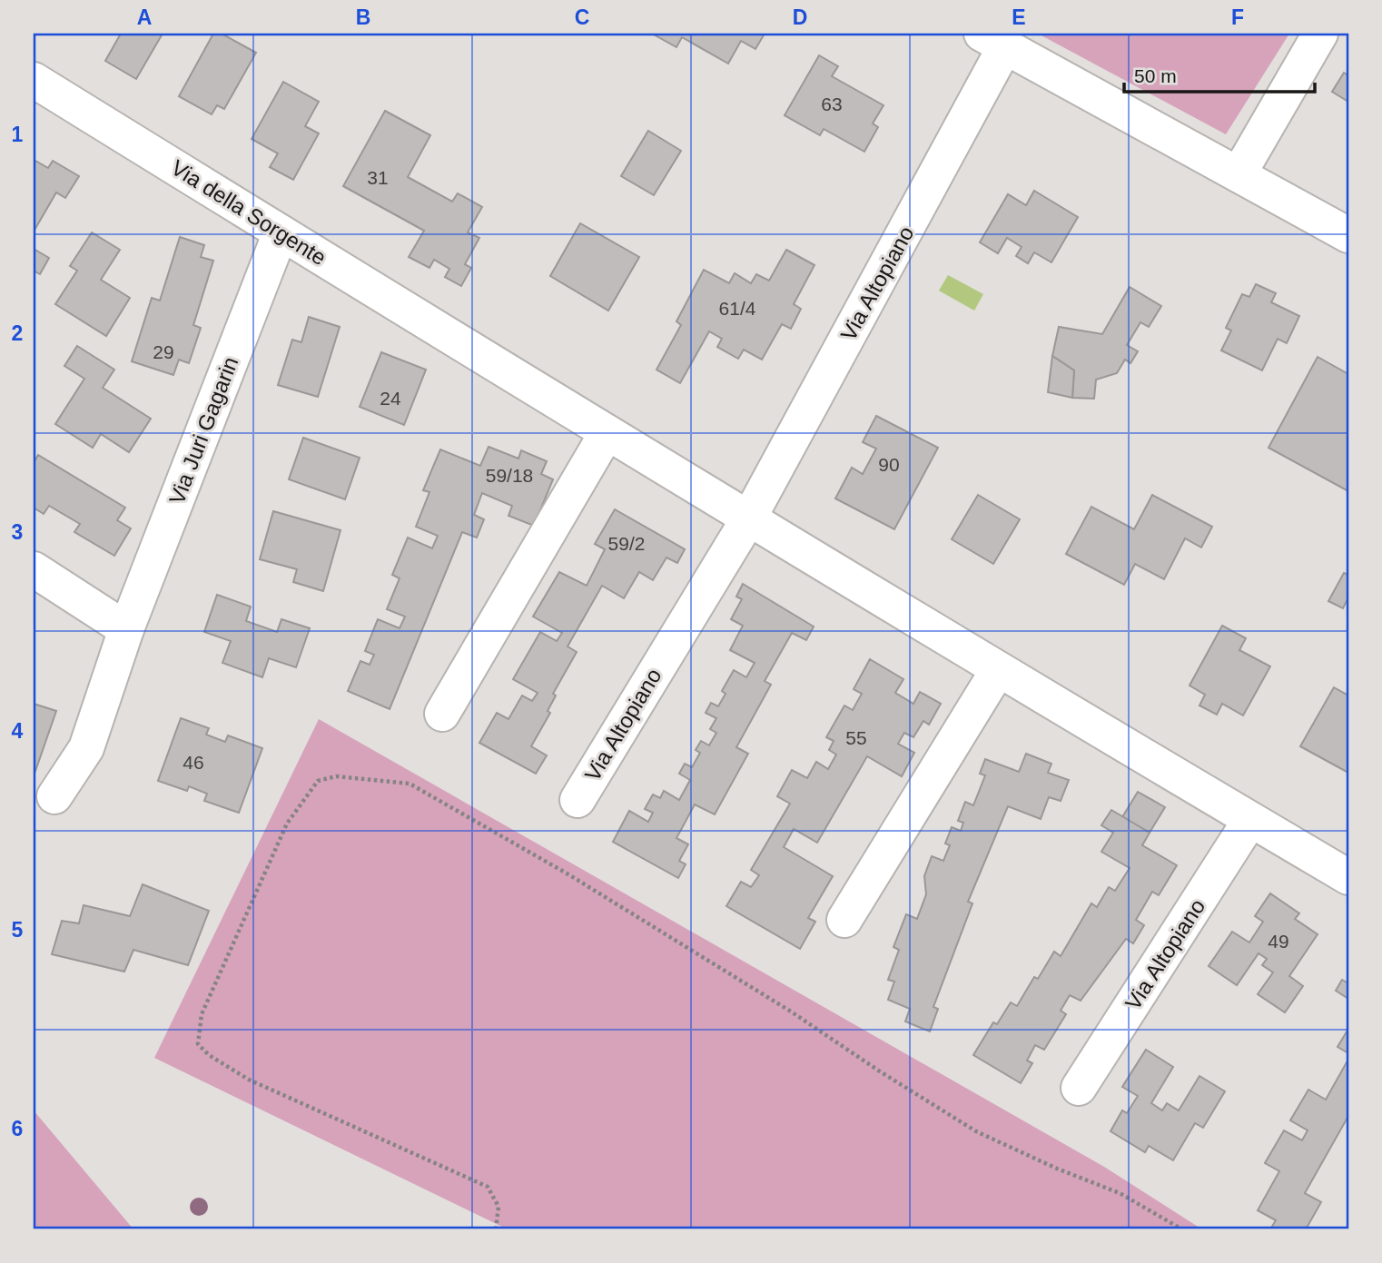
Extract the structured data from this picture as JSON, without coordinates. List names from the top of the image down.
{
  "streets": {
    "street": ["Via della Sorgente", "Via Altopiano", "Via Juri Gagarin"]
  },
  "crossings": [
    ["Via della Sorgente", "Via Juri Gagarin"]
  ],
  "house_numbers": [
    "63",
    "31",
    "61/4",
    "29",
    "24",
    "90",
    "59/18",
    "59/2",
    "55",
    "46",
    "49"
  ],
  "scale_bar": "50 m",
  "grid": {
    "columns": [
      "A",
      "B",
      "C",
      "D",
      "E",
      "F"
    ],
    "rows": [
      "1",
      "2",
      "3",
      "4",
      "5",
      "6"
    ]
  }
}
